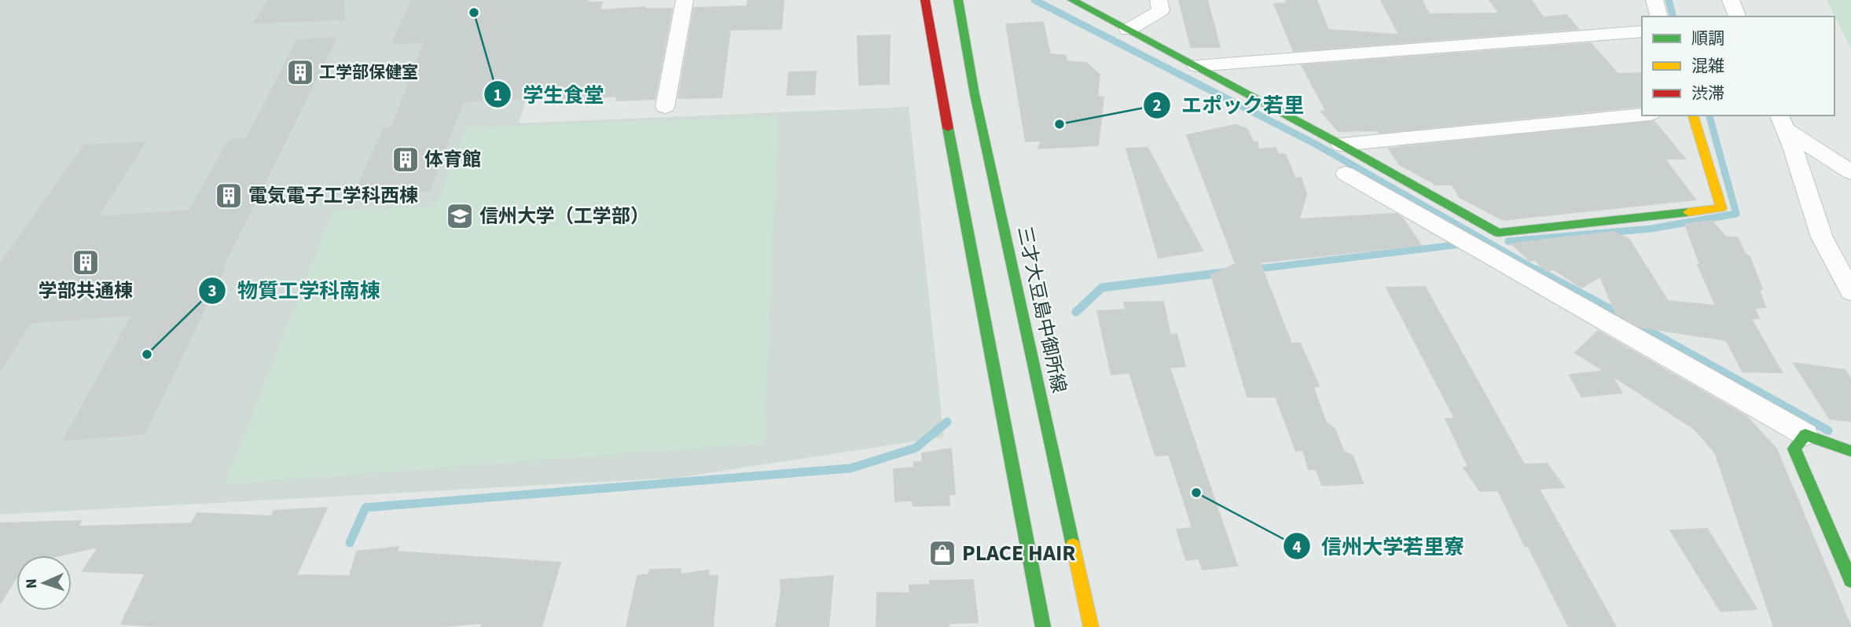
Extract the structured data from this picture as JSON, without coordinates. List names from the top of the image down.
{
  "streets": {
    "main road": ["三才大豆島中御所線"]
  },
  "places": {
    "other": [
      "学生食堂",
      "エポック若里",
      "物質工学科南棟",
      "信州大学若里寮"
    ],
    "building": [
      "工学部保健室",
      "体育館",
      "電気電子工学科西棟",
      "学部共通棟"
    ],
    "school or university": ["信州大学（工学部）"],
    "shop": ["PLACE HAIR"]
  },
  "legend": ["順調", "混雑", "渋滞"],
  "north": "left"
}
